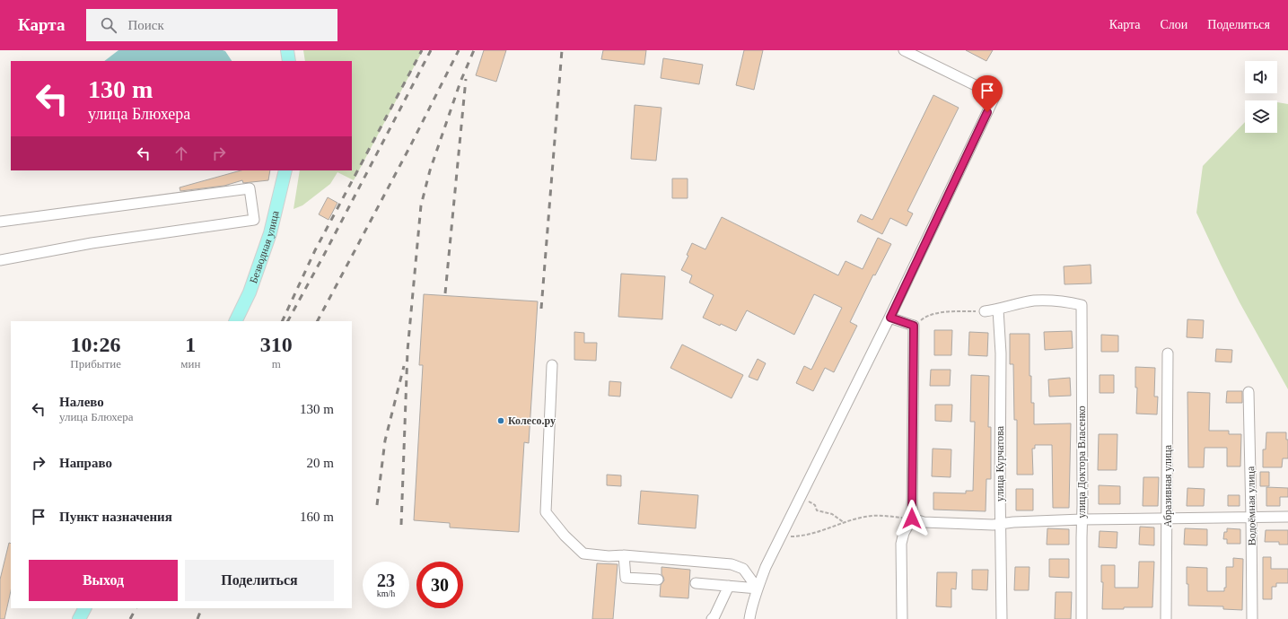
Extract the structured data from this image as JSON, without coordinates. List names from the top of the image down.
{
  "streets": {
    "main road": ["Безводная улица"],
    "street": [
      "улица Доктора Власенко",
      "улица Курчатова",
      "Абразивная улица",
      "Водоёмная улица"
    ]
  },
  "crossings": [
    ["улица Доктора Власенко", "улица Курчатова"]
  ],
  "places": ["Колесо.ру"],
  "page": {
    "header": "Карта",
    "search": "Поиск",
    "nav": ["Карта", "Слои", "Поделиться"],
    "turn": ["130 m", "улица Блюхера"],
    "eta": [
      "10:26",
      "Прибытие",
      "1",
      "мин",
      "310",
      "m"
    ],
    "list": [
      {
        "name": "Налево",
        "note": "улица Блюхера",
        "value": "130 m"
      },
      {
        "name": "Направо",
        "value": "20 m"
      },
      {
        "name": "Пункт назначения",
        "value": "160 m"
      }
    ],
    "buttons": ["Выход", "Поделиться"],
    "speed": "23 km/h",
    "limit": "30"
  }
}
